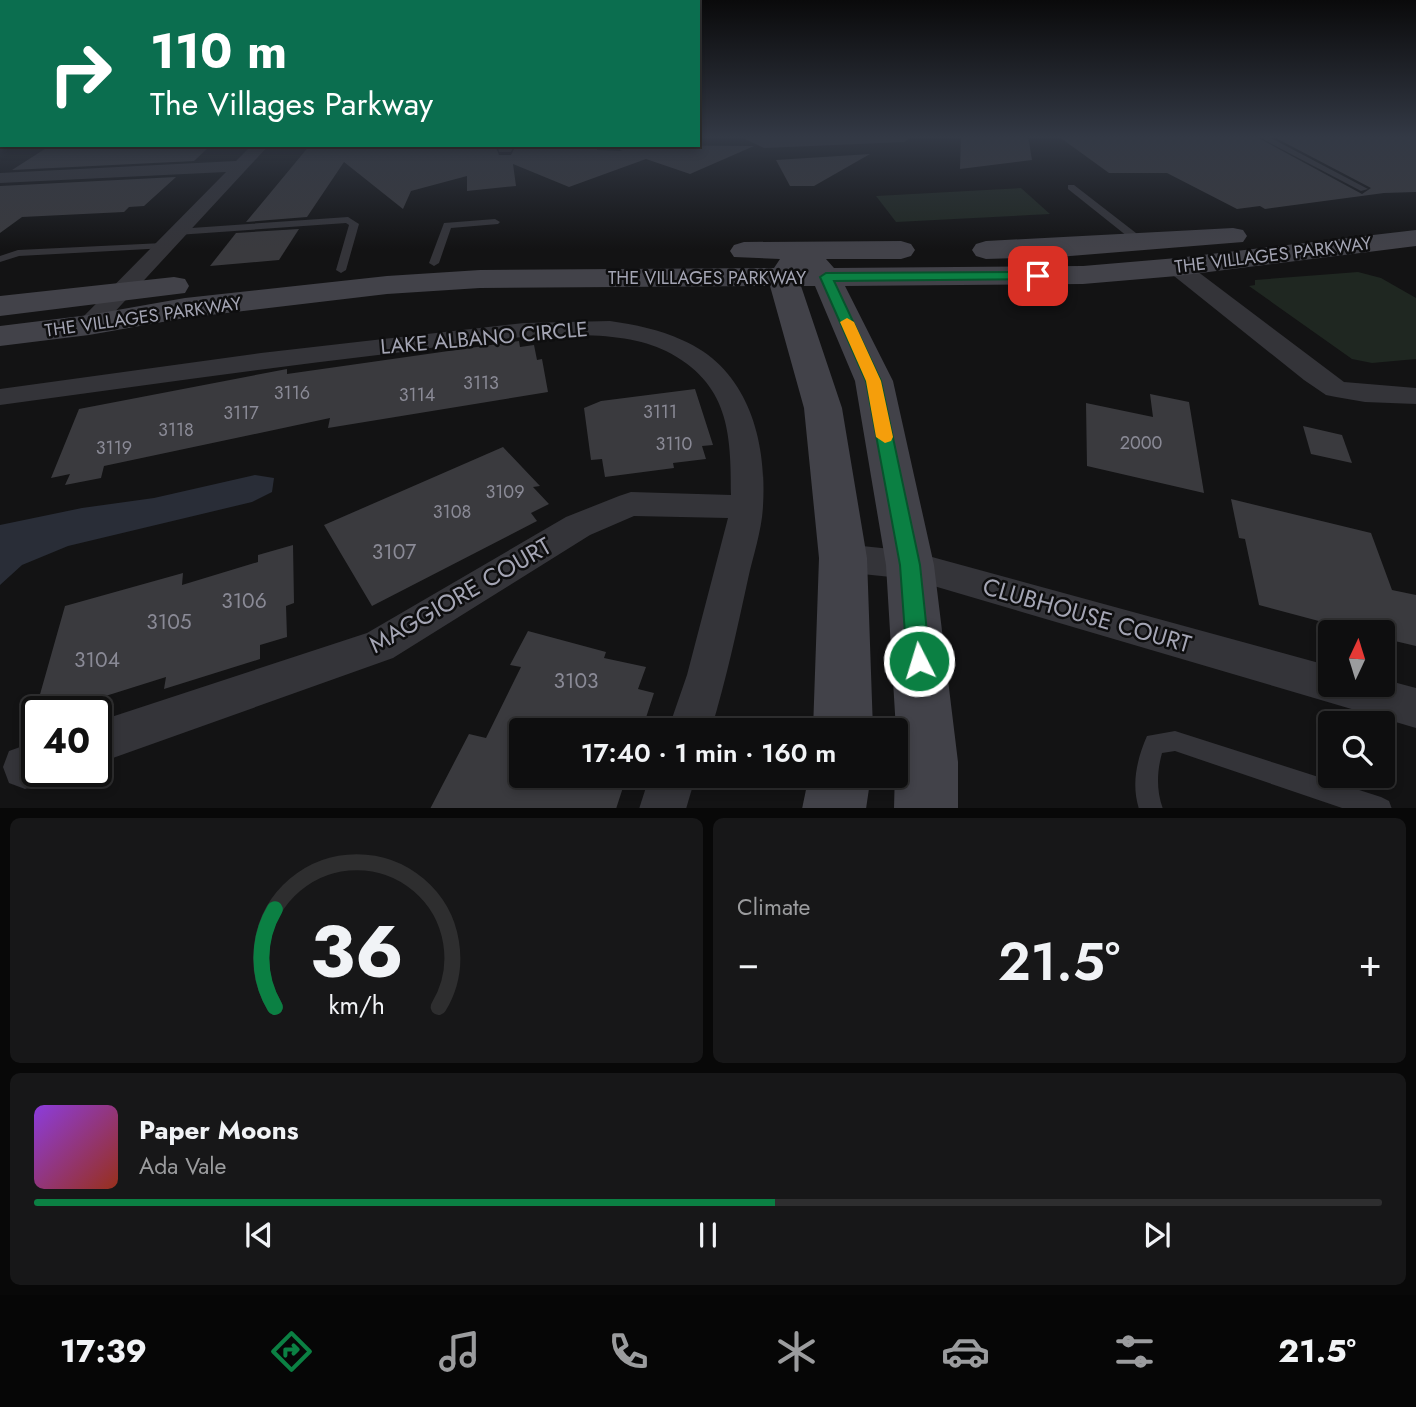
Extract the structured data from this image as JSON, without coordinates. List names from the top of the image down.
{
  "streets": {
    "street": [
      "THE VILLAGES PARKWAY",
      "LAKE ALBANO CIRCLE",
      "MAGGIORE COURT",
      "CLUBHOUSE COURT"
    ]
  },
  "crossings": [
    ["LAKE ALBANO CIRCLE", "MAGGIORE COURT"]
  ],
  "house_numbers": [
    "3113",
    "3116",
    "3114",
    "3111",
    "3117",
    "3118",
    "2000",
    "3110",
    "3119",
    "3109",
    "3108",
    "3107",
    "3106",
    "3105",
    "3104",
    "3103"
  ],
  "north": "top",
  "page": {
    "turn": ["110 m", "The Villages Parkway"],
    "limit": "40",
    "trip": "17:40 · 1 min · 160 m",
    "tile": "Climate",
    "heat": ["−", "21.5°", "+"],
    "song": ["Paper Moons", "Ada Vale"],
    "tabs": ["17:39", "21.5°"],
    "gauge": ["36", "km/h"]
  }
}
